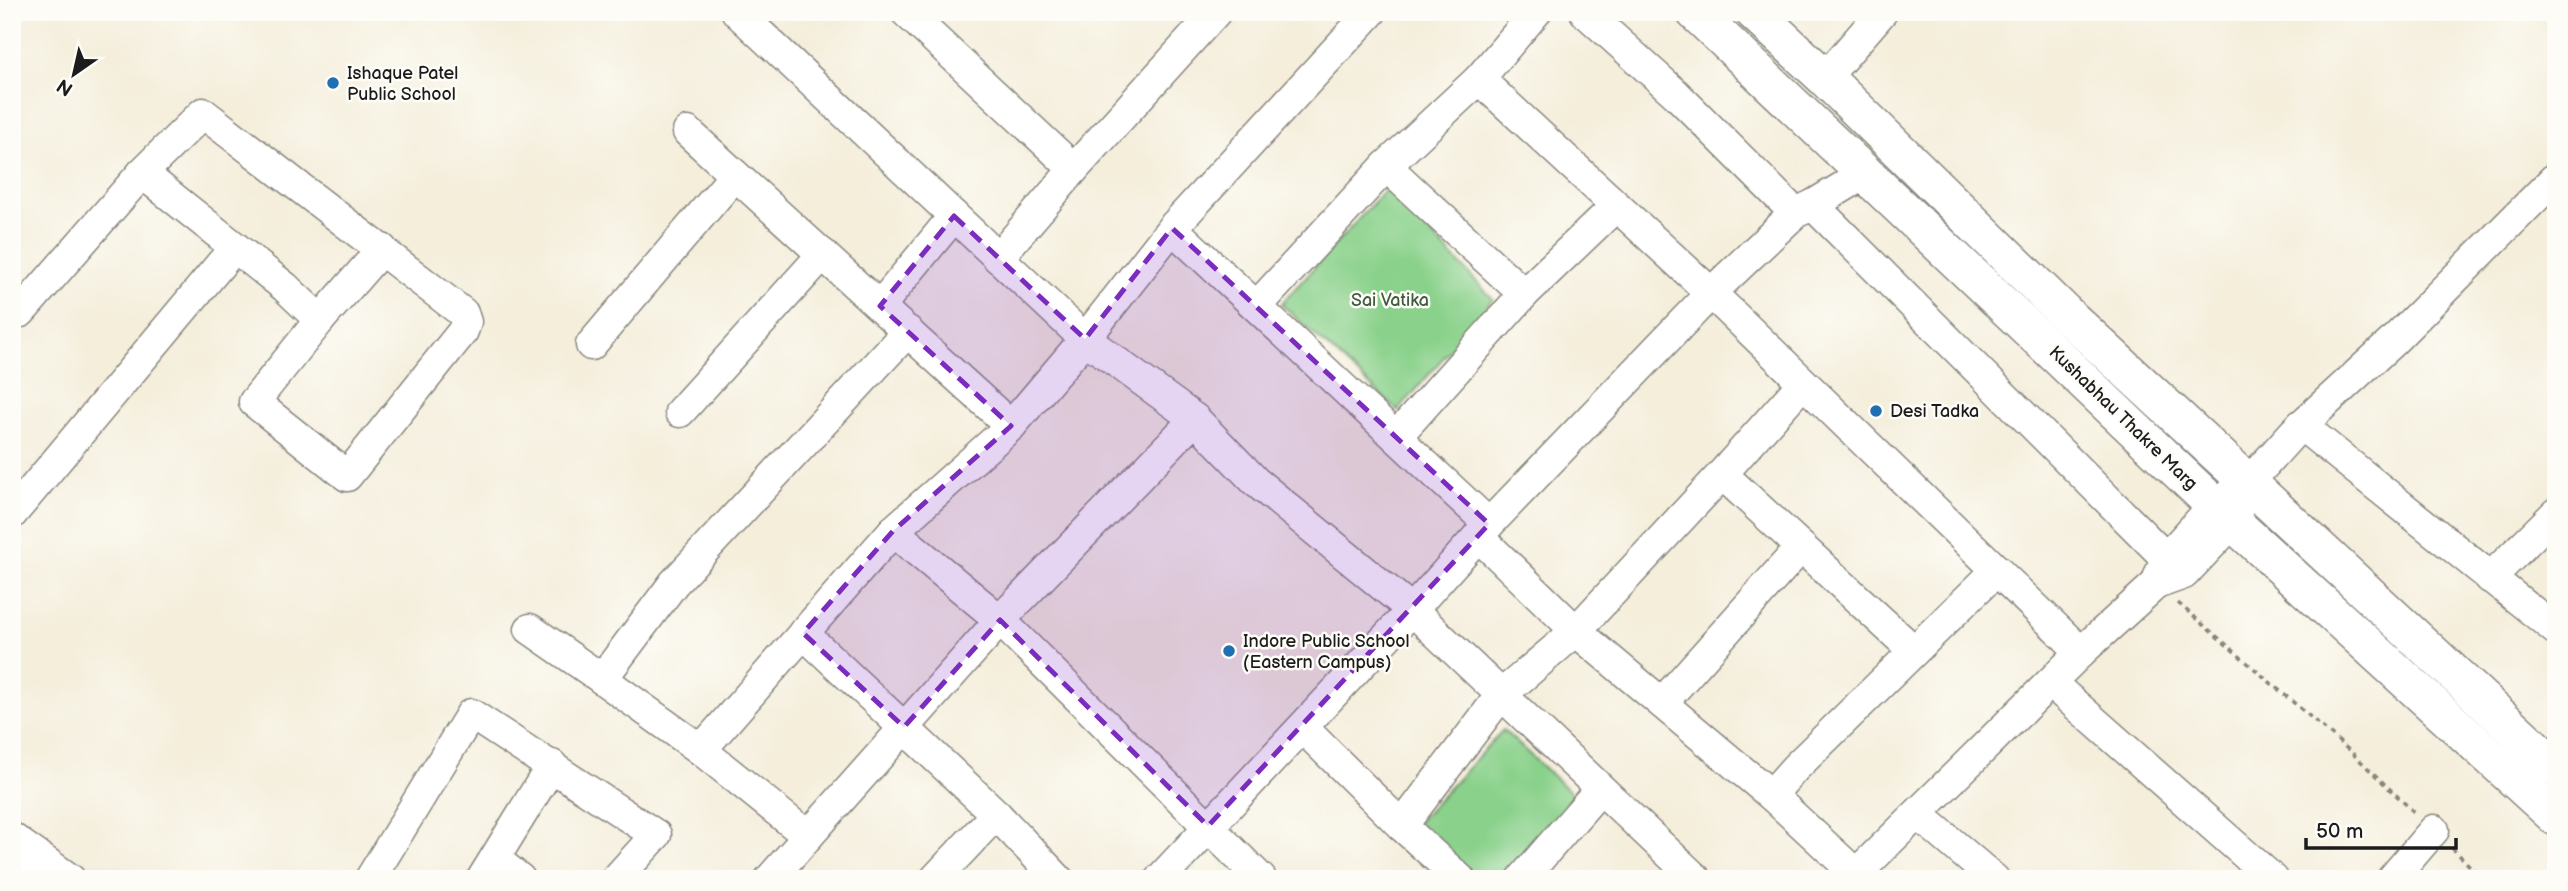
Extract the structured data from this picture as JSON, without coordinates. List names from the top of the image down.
{
  "streets": {
    "main road": ["Kushabhau Thakre Marg"]
  },
  "parks": ["Sai Vatika"],
  "places": ["Ishaque Patel Public School", "Desi Tadka", "Indore Public School (Eastern Campus)"],
  "scale_bar": "50 m",
  "north": "bottom left"
}
